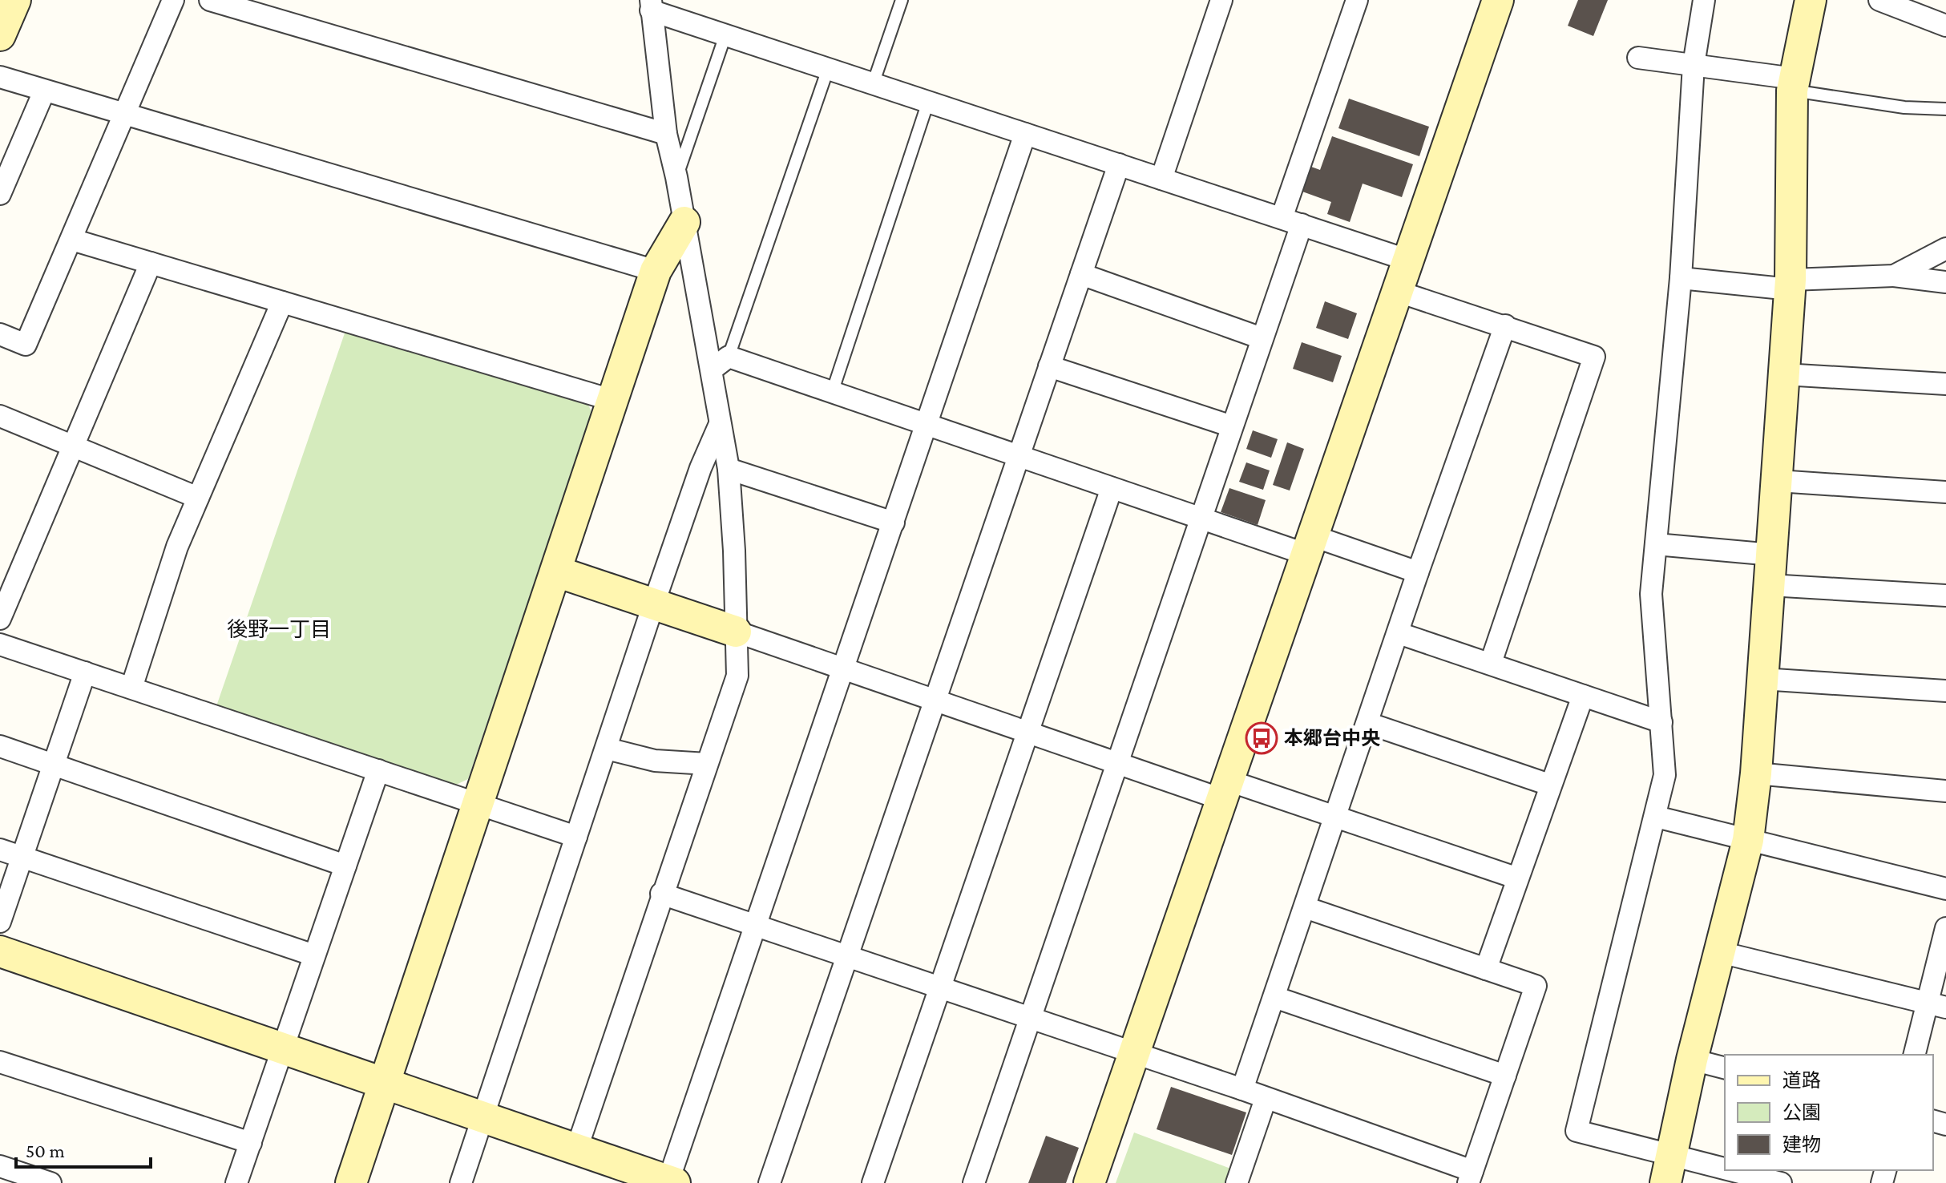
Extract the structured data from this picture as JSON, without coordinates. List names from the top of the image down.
{
  "districts": ["後野一丁目"],
  "places": {
    "bus stop": ["本郷台中央"]
  },
  "legend": ["道路", "公園", "建物"],
  "scale_bar": "50 m"
}
